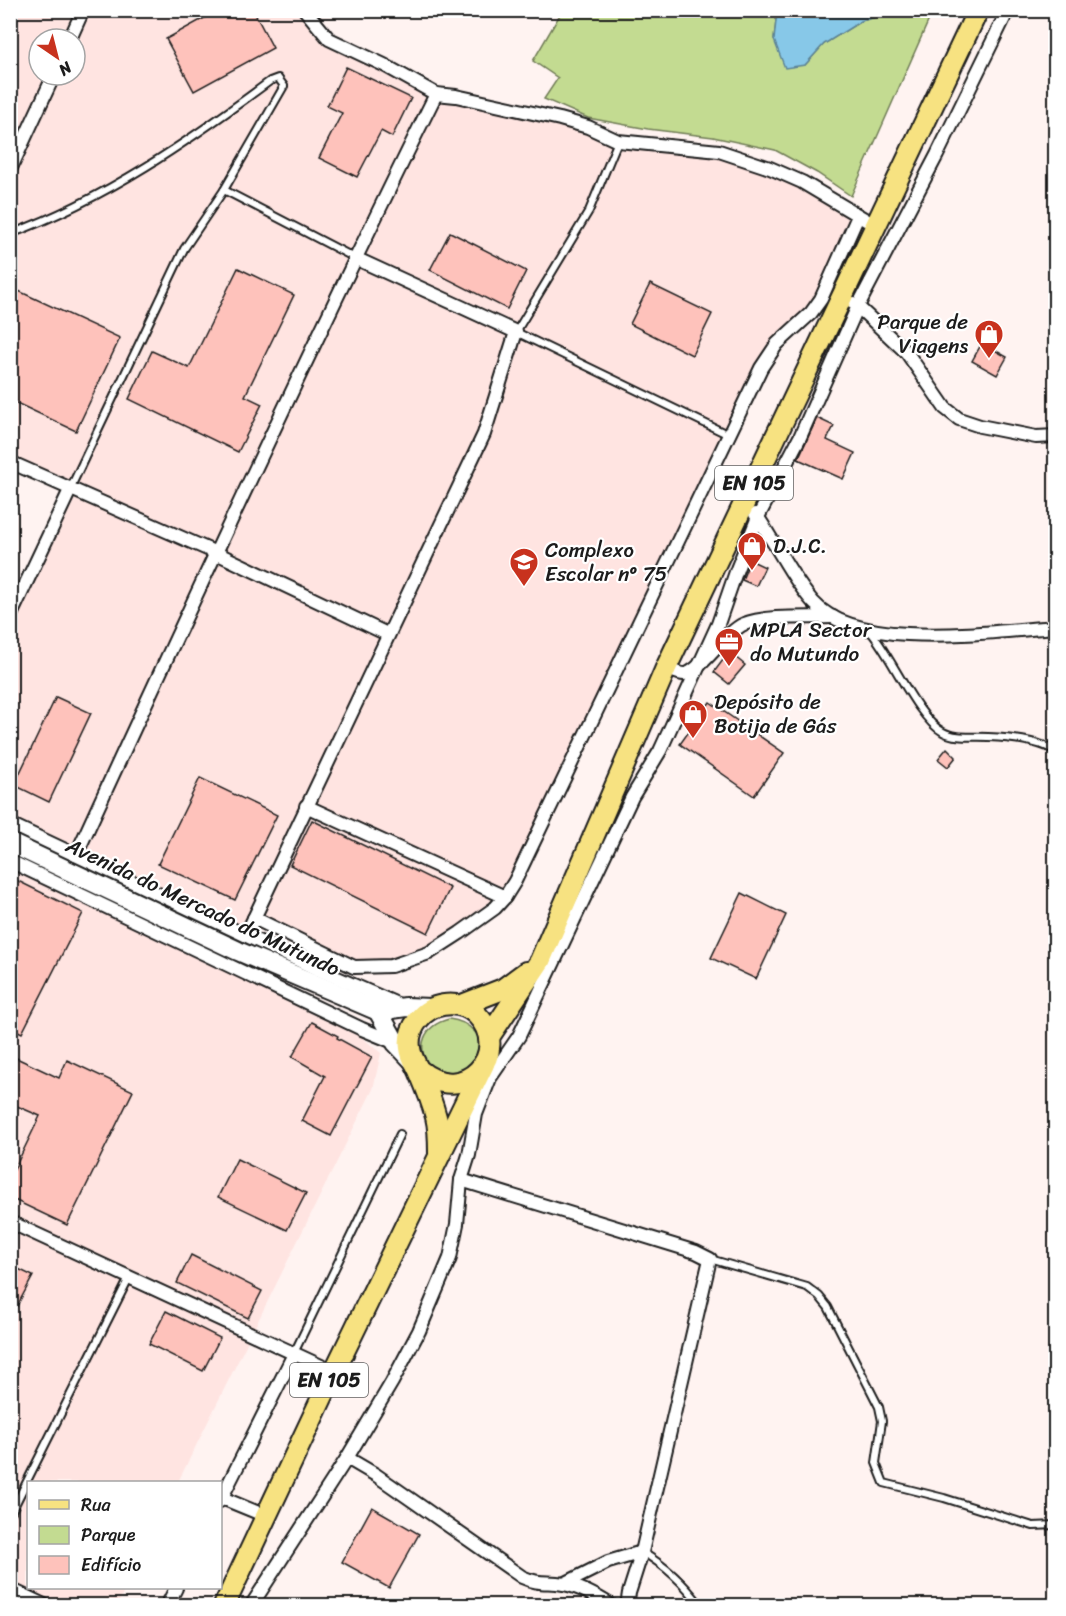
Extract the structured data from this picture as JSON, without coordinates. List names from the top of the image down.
{
  "streets": {
    "main road": ["EN 105", "Avenida do Mercado do Mutundo"]
  },
  "crossings": [
    ["EN 105", "Avenida do Mercado do Mutundo"]
  ],
  "places": {
    "shop": ["Parque de Viagens", "D.J.C.", "Depósito de Botija de Gás"],
    "school or university": ["Complexo Escolar nº 75"],
    "office": ["MPLA Sector do Mutundo"]
  },
  "legend": ["Rua", "Parque", "Edifício"],
  "north": "bottom right"
}
